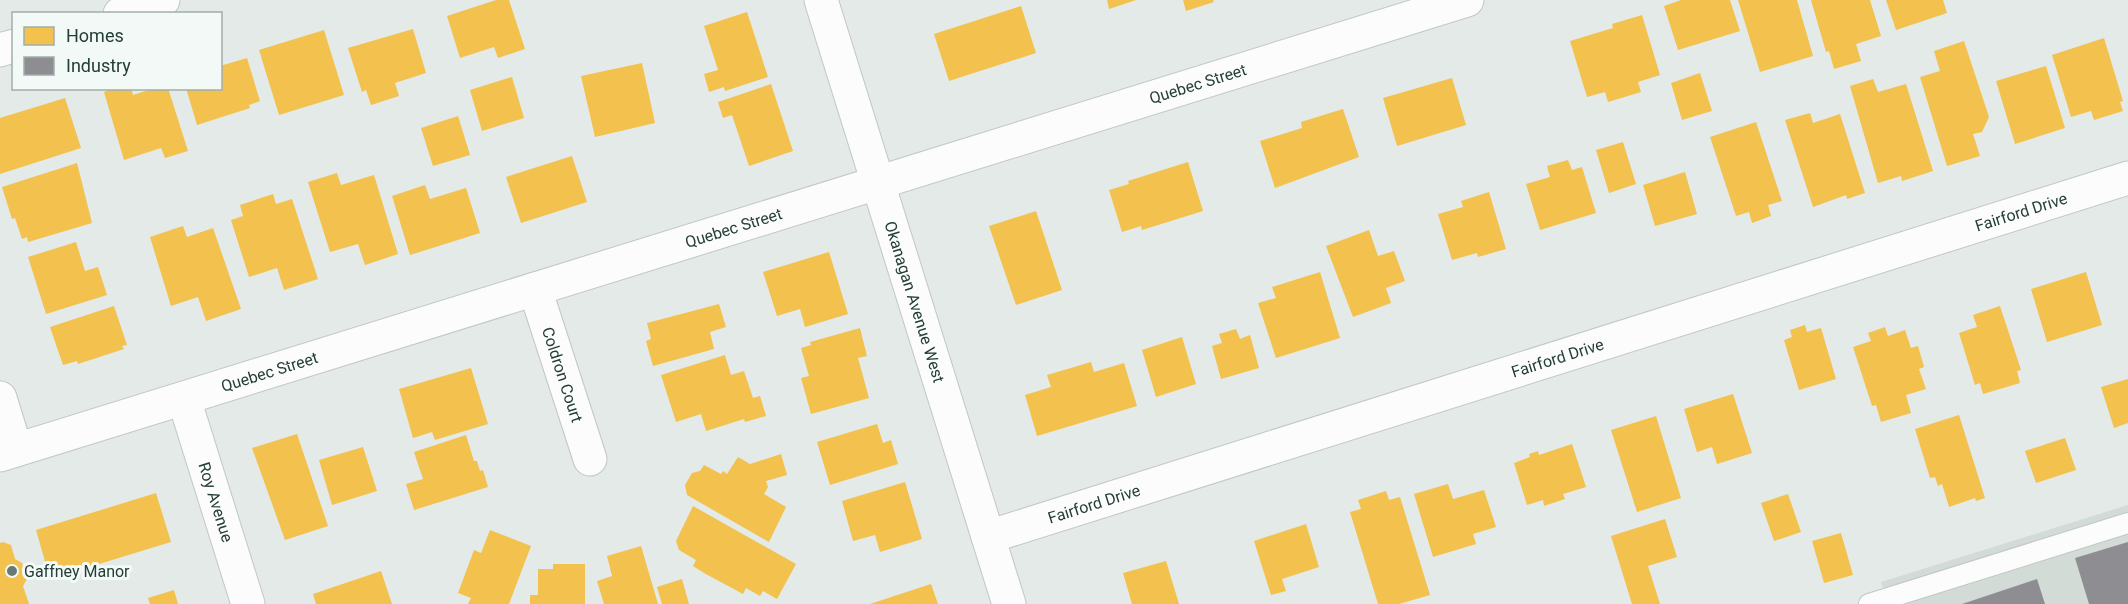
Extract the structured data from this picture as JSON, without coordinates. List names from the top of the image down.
{
  "streets": {
    "street": [
      "Quebec Street",
      "Fairford Drive",
      "Okanagan Avenue West",
      "Coldron Court",
      "Roy Avenue"
    ]
  },
  "crossings": [
    ["Quebec Street", "Okanagan Avenue West"],
    ["Quebec Street", "Coldron Court"],
    ["Quebec Street", "Roy Avenue"],
    ["Fairford Drive", "Okanagan Avenue West"]
  ],
  "places": ["Gaffney Manor"],
  "legend": ["Homes", "Industry"]
}
